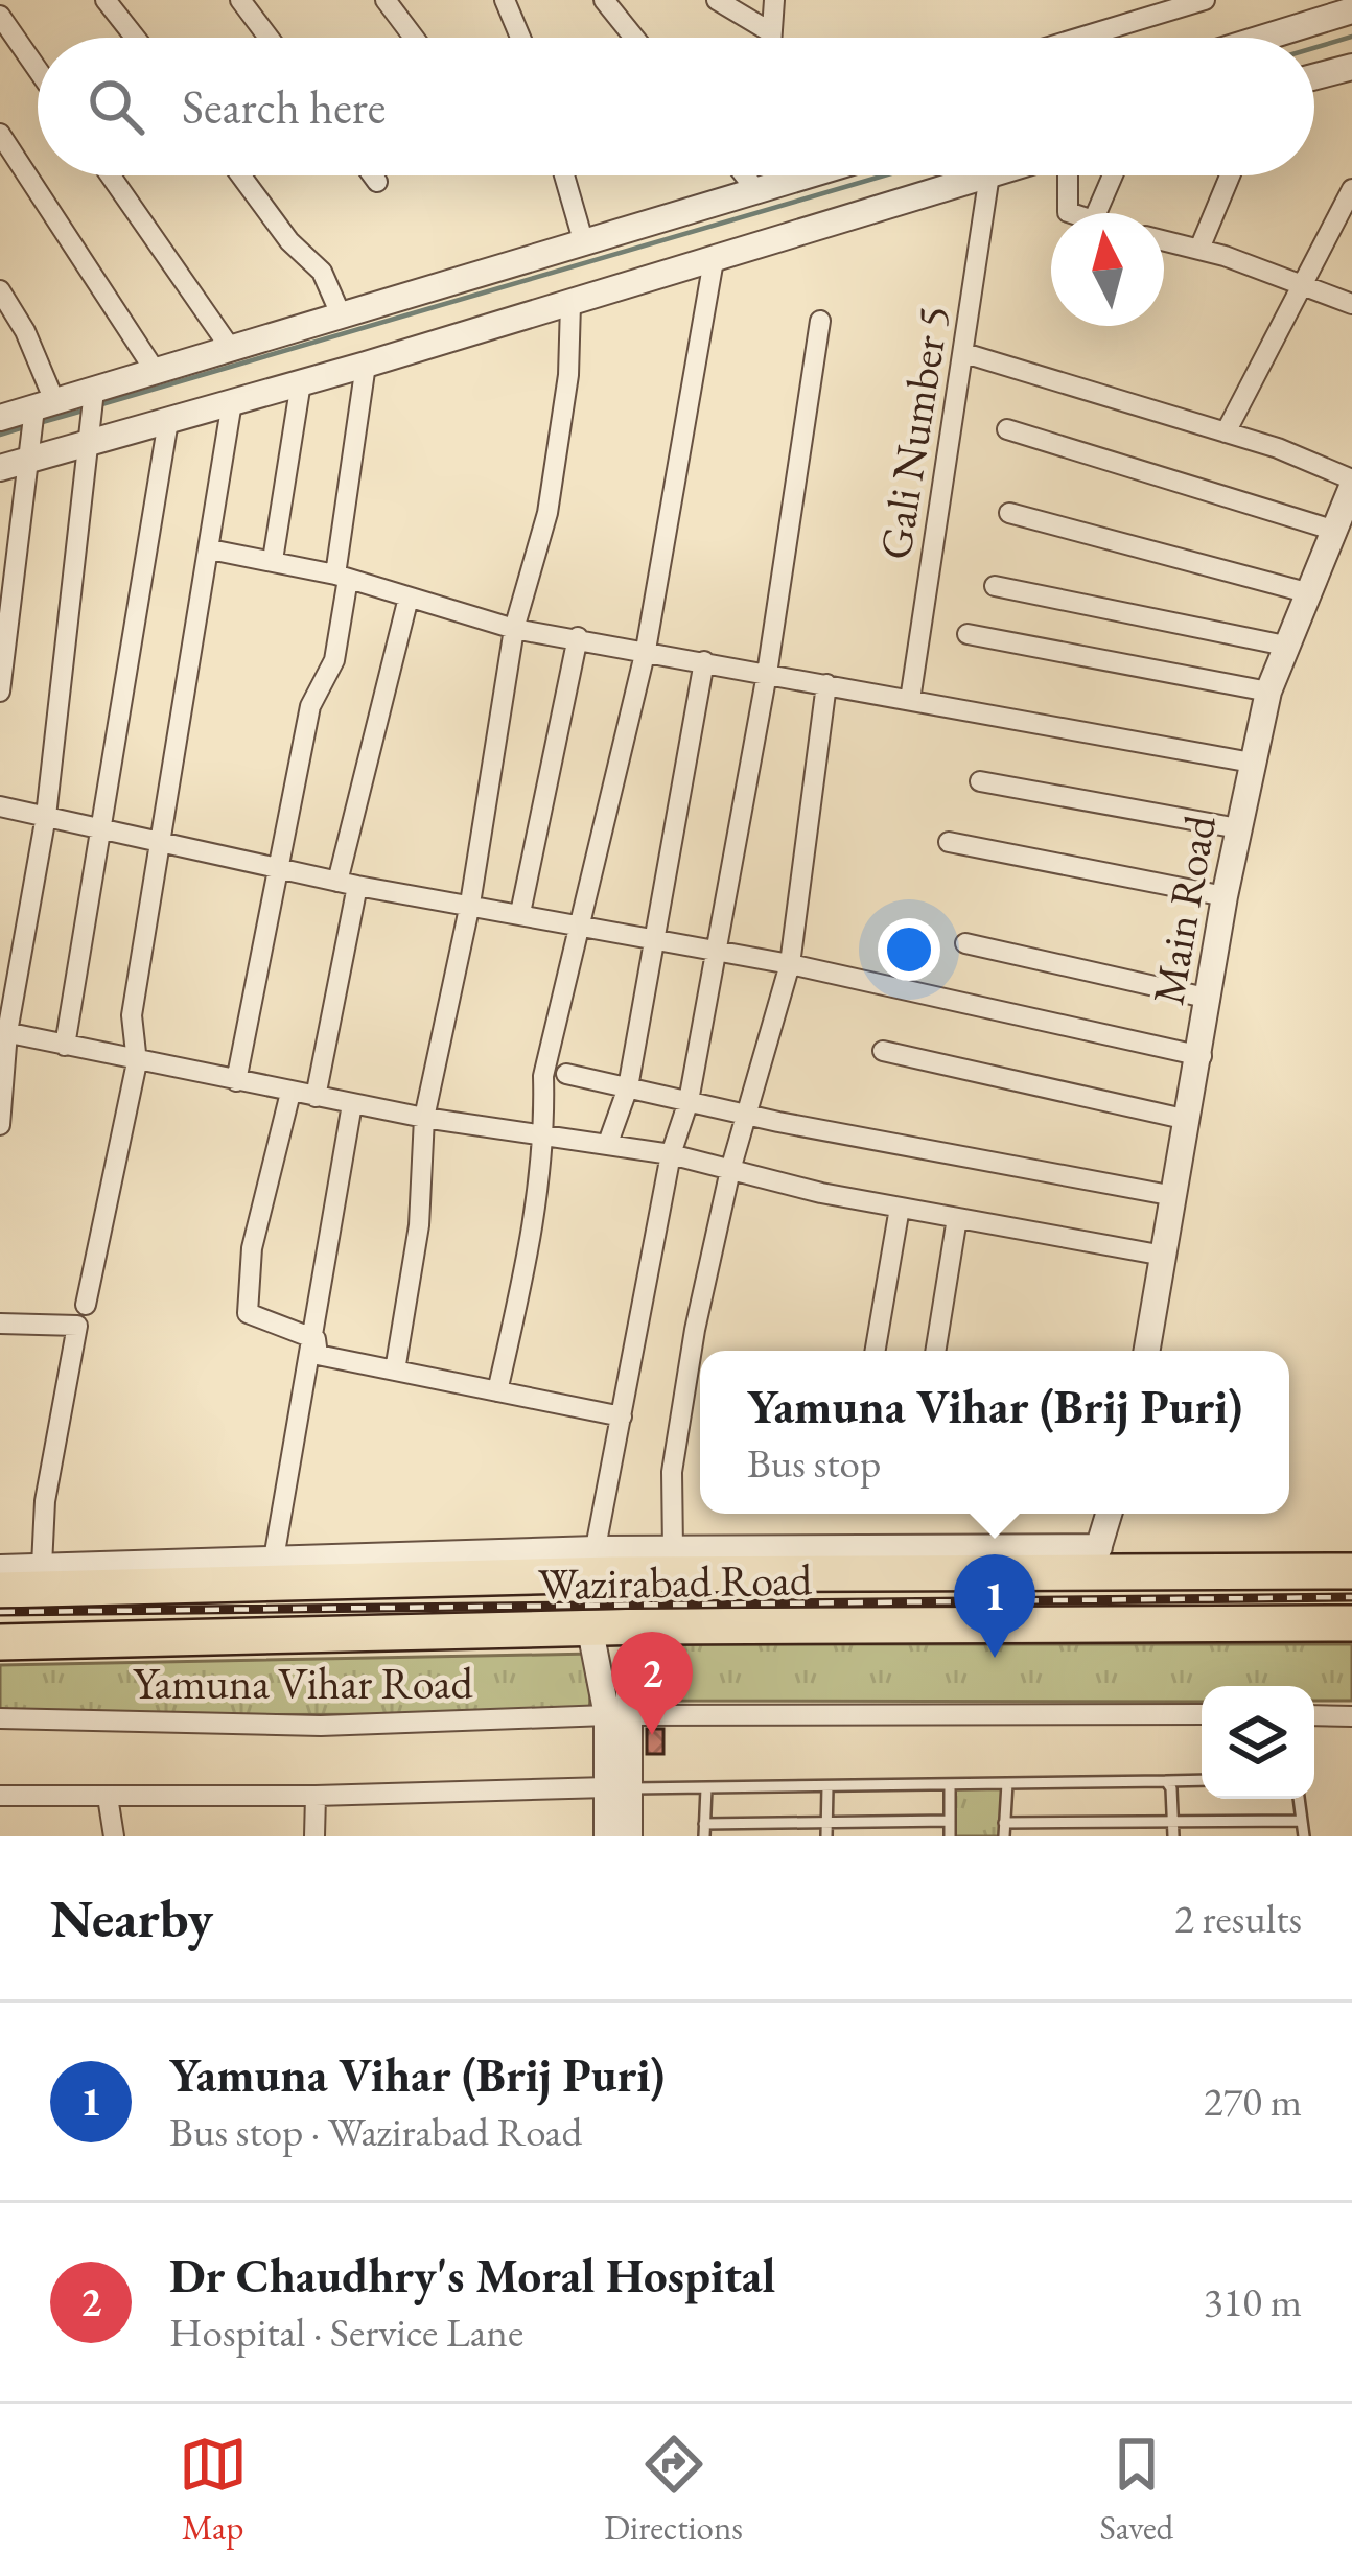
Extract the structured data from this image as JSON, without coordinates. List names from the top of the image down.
{
  "streets": {
    "highway": ["Wazirabad Road"],
    "street": ["Gali Number 5", "Main Road", "Yamuna Vihar Road"]
  },
  "north": "top",
  "page": {
    "search": "Search here",
    "popup": ["Yamuna Vihar (Brij Puri)", "Bus stop"],
    "pins": ["1", "2"],
    "heading": ["Nearby", "2 results"],
    "list": [
      {
        "mark": "1",
        "name": "Yamuna Vihar (Brij Puri)",
        "note": "Bus stop · Wazirabad Road",
        "value": "270 m"
      },
      {
        "mark": "2",
        "name": "Dr Chaudhry's Moral Hospital",
        "note": "Hospital · Service Lane",
        "value": "310 m"
      }
    ],
    "nav": ["Map", "Directions", "Saved"]
  }
}
